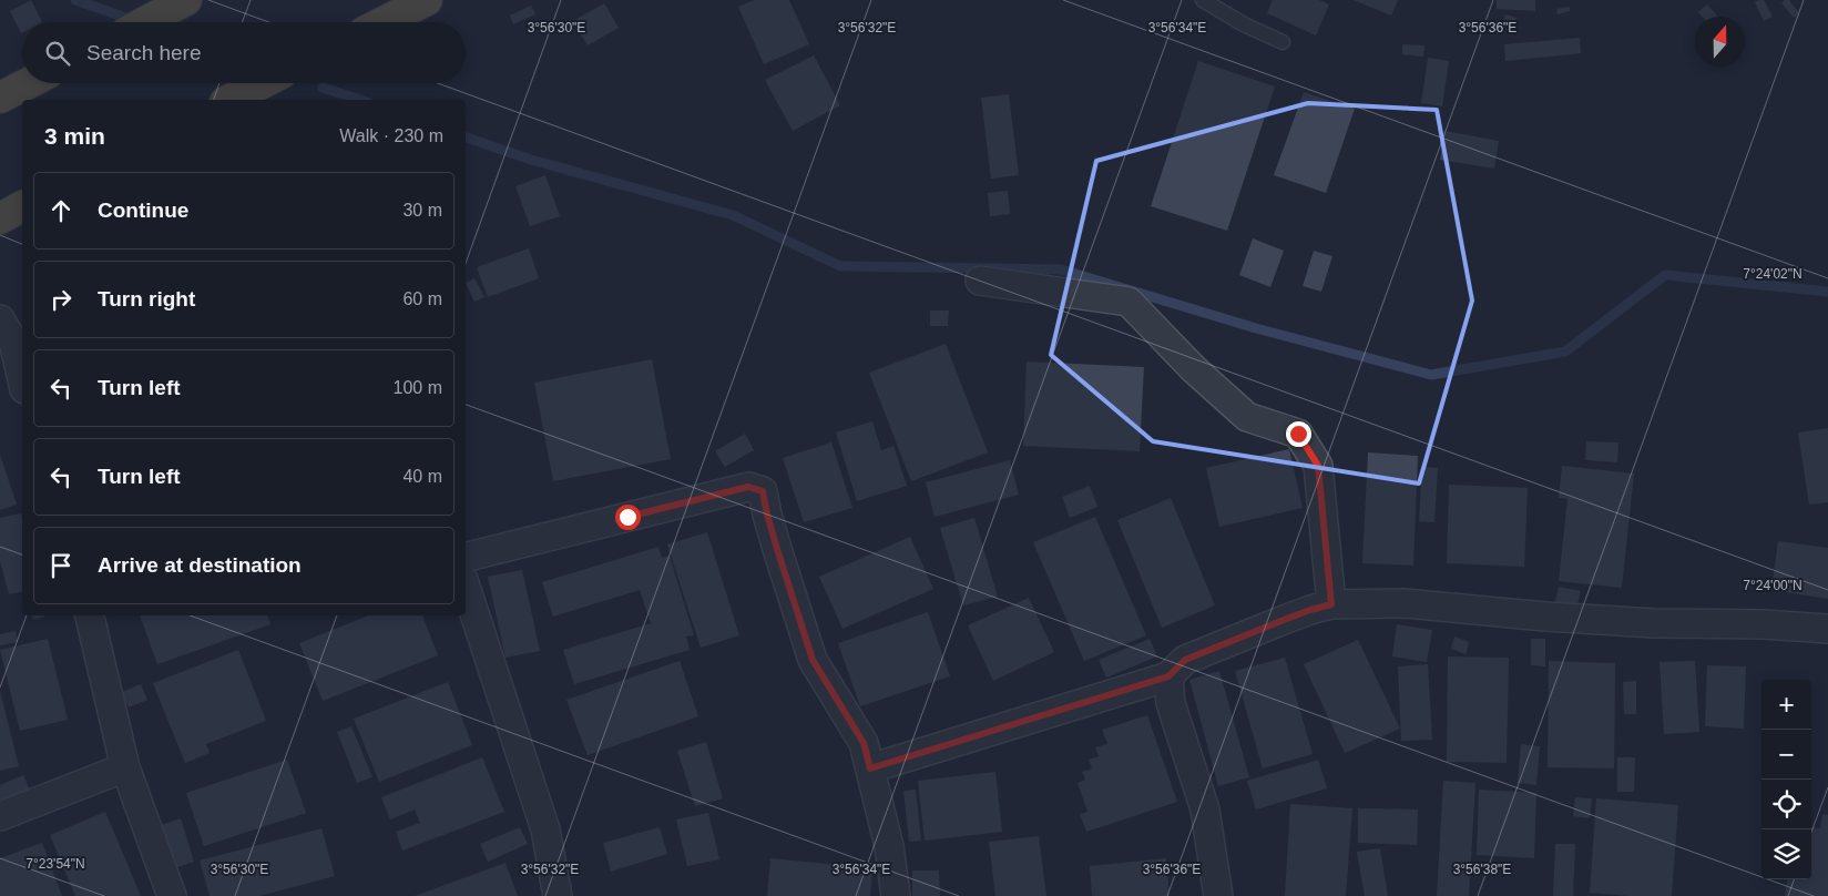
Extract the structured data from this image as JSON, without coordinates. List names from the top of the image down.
{
  "north": "top",
  "page": {
    "search": "Search here",
    "heading": ["3 min", "Walk · 230 m"],
    "list": [
      ["Continue", "30 m"],
      ["Turn right", "60 m"],
      ["Turn left", "100 m"],
      ["Turn left", "40 m"],
      "Arrive at destination"
    ],
    "map_buttons": ["+", "−"]
  },
  "coordinates": [
    "3°56'30\"E",
    "3°56'32\"E",
    "3°56'34\"E",
    "3°56'36\"E",
    "7°24'02\"N",
    "7°24'00\"N",
    "7°23'54\"N",
    "3°56'38\"E"
  ]
}
